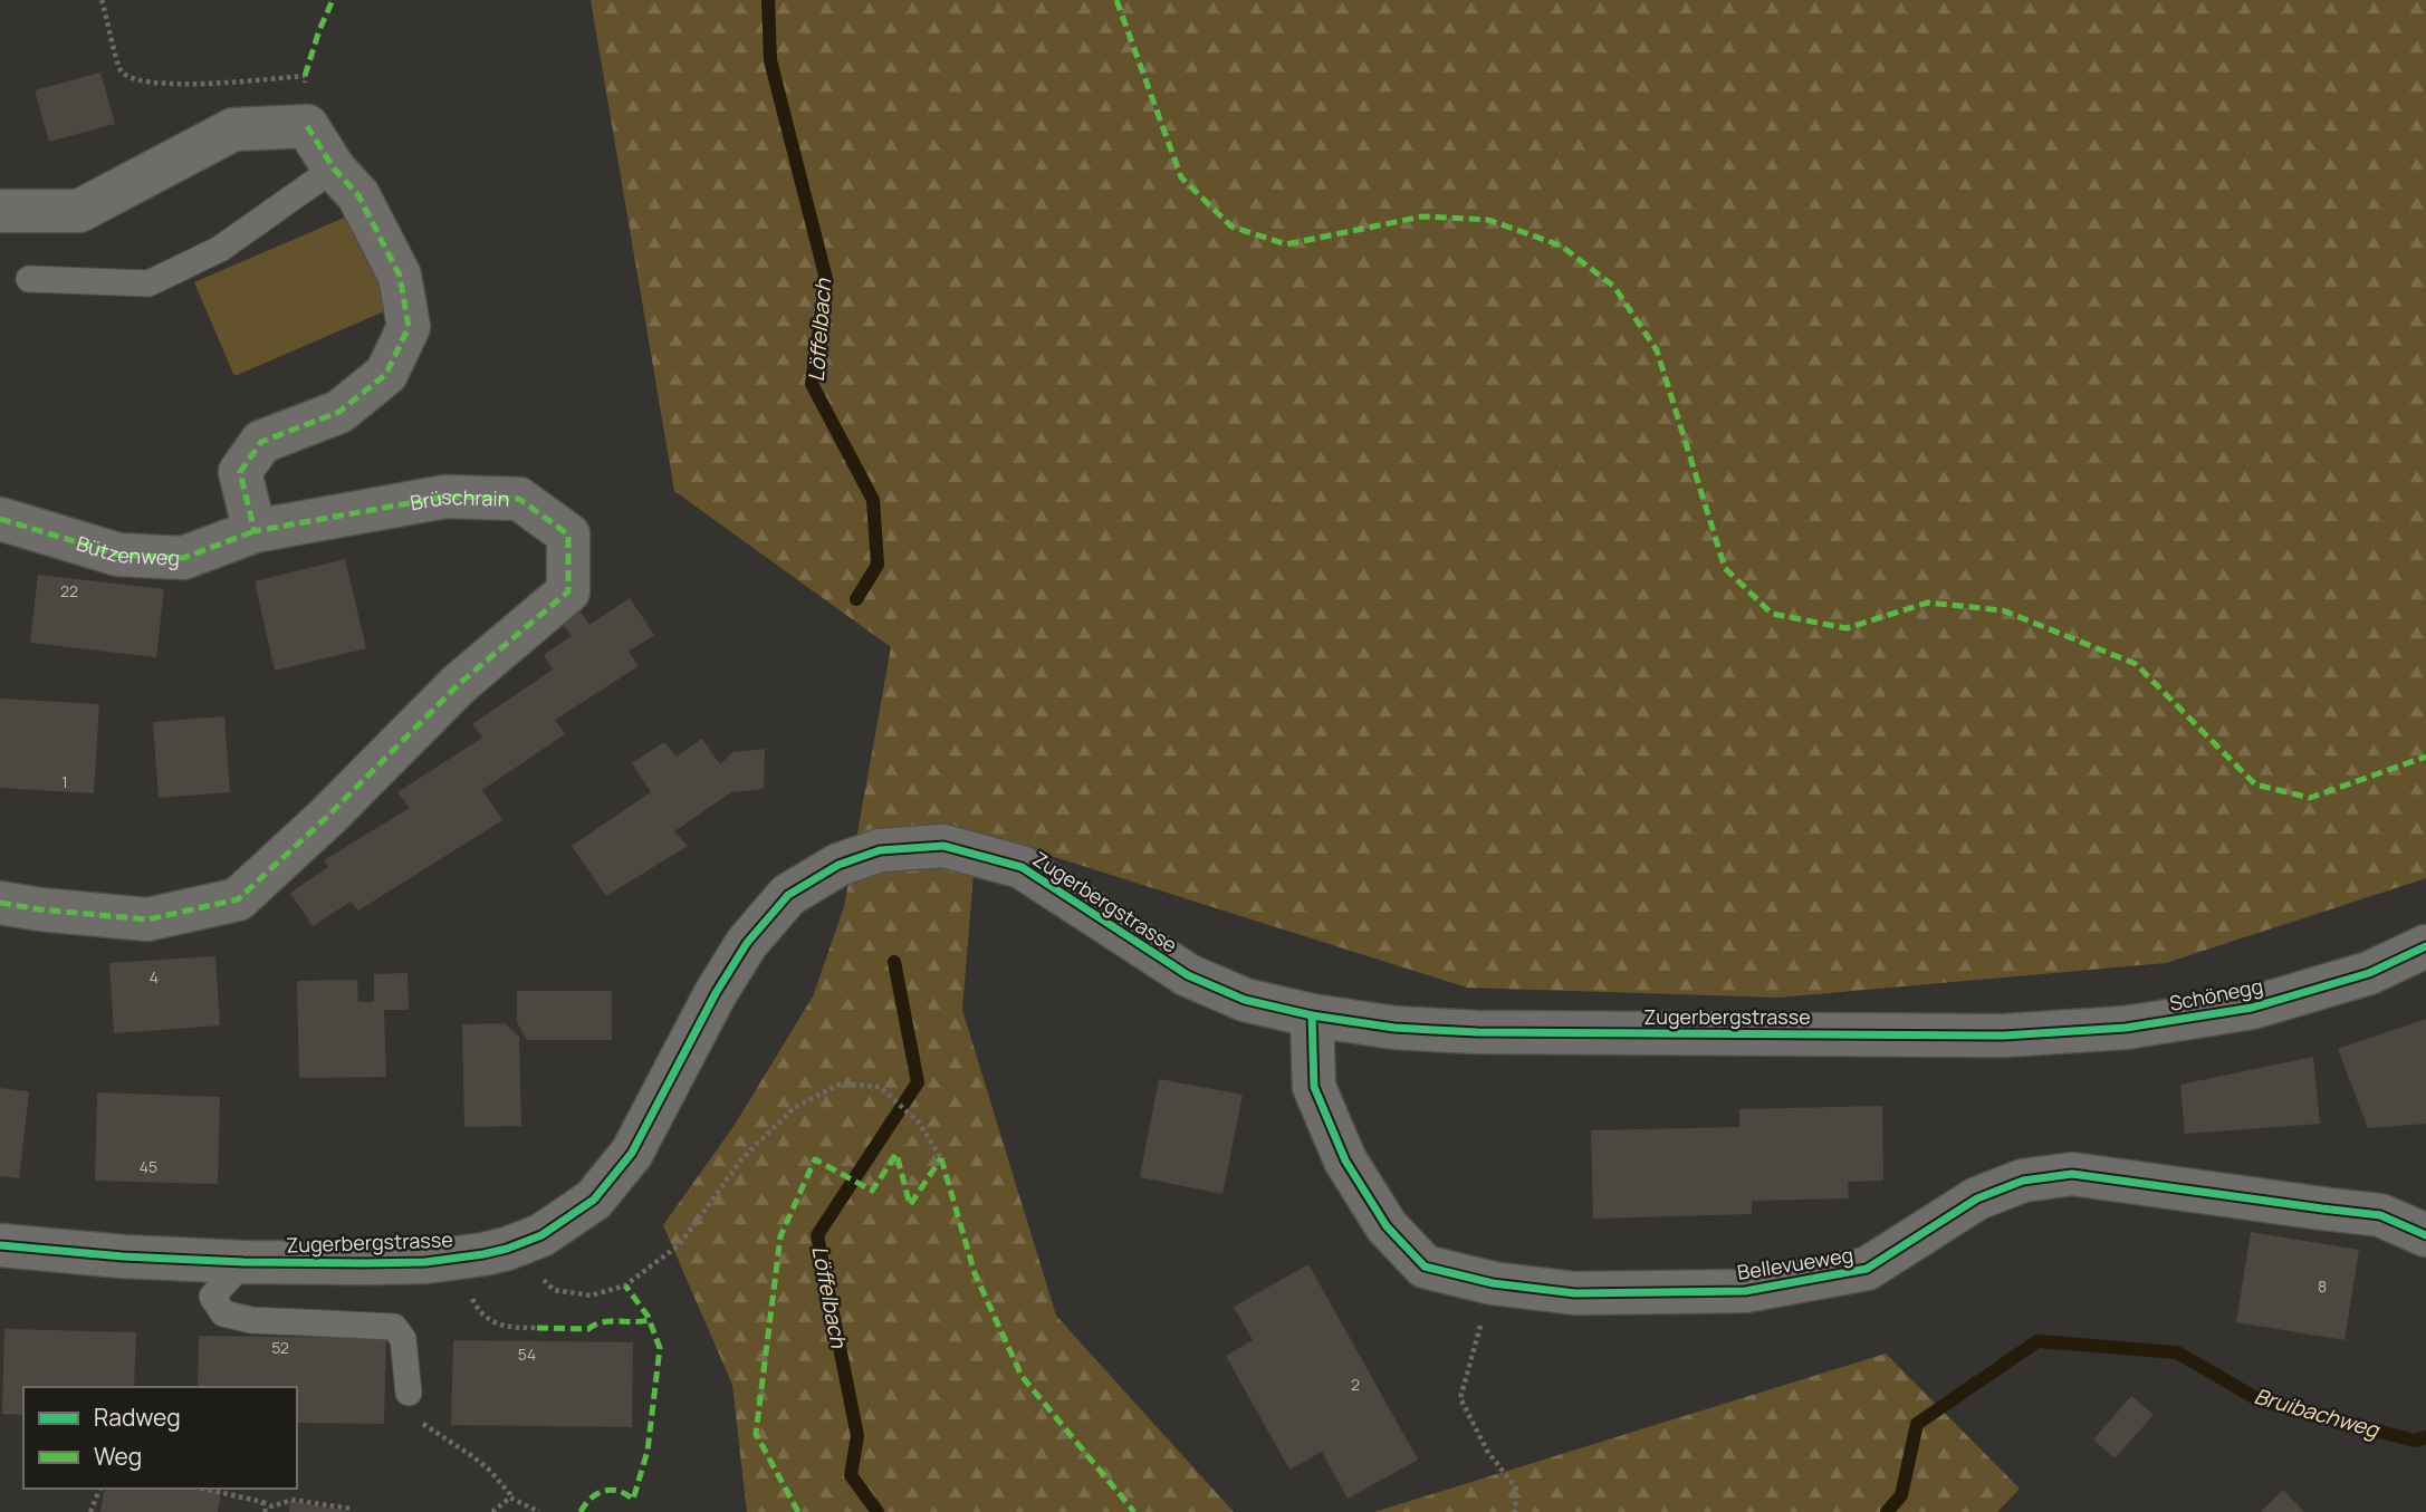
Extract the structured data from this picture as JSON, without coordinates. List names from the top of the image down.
{
  "streets": {
    "street": [
      "Brüschrain",
      "Bützenweg",
      "Zugerbergstrasse",
      "Schönegg",
      "Bellevueweg"
    ]
  },
  "crossings": [
    ["Brüschrain", "Bützenweg"],
    ["Zugerbergstrasse", "Schönegg"],
    ["Zugerbergstrasse", "Bellevueweg"]
  ],
  "water": ["Löffelbach", "Bruibachweg"],
  "house_numbers": [
    "22",
    "1",
    "4",
    "45",
    "8",
    "52",
    "54",
    "2"
  ],
  "legend": ["Radweg", "Weg"]
}
